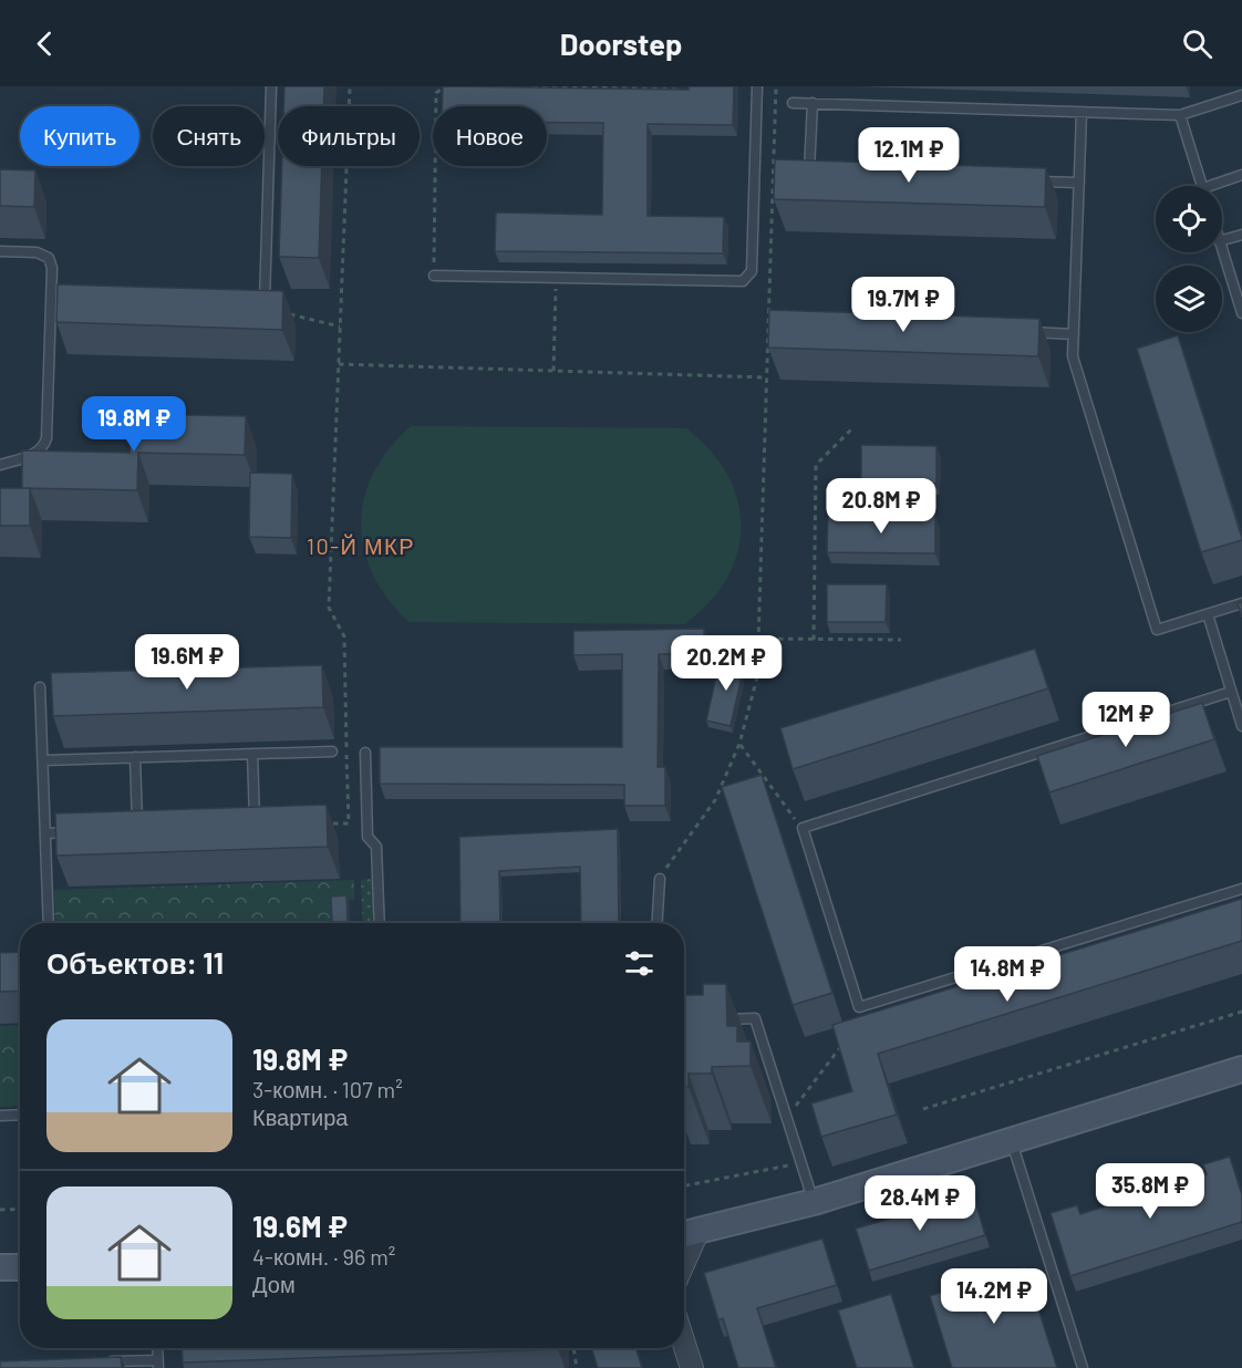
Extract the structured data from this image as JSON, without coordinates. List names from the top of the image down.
{
  "districts": ["10-Й МКР"],
  "page": {
    "header": "Doorstep",
    "chip": [
      "Купить",
      "Снять",
      "Фильтры",
      "Новое"
    ],
    "price": [
      "12.1M ₽",
      "19.7M ₽",
      "19.8M ₽",
      "20.8M ₽",
      "19.6M ₽",
      "20.2M ₽",
      "12M ₽",
      "14.8M ₽",
      "35.8M ₽",
      "28.4M ₽",
      "14.2M ₽"
    ],
    "heading": "Объектов: 11",
    "list": [
      {
        "name": "19.8M ₽",
        "note": "3-комн. · 107 m² · Квартира"
      },
      {
        "name": "19.6M ₽",
        "note": "4-комн. · 96 m² · Дом"
      }
    ]
  }
}
